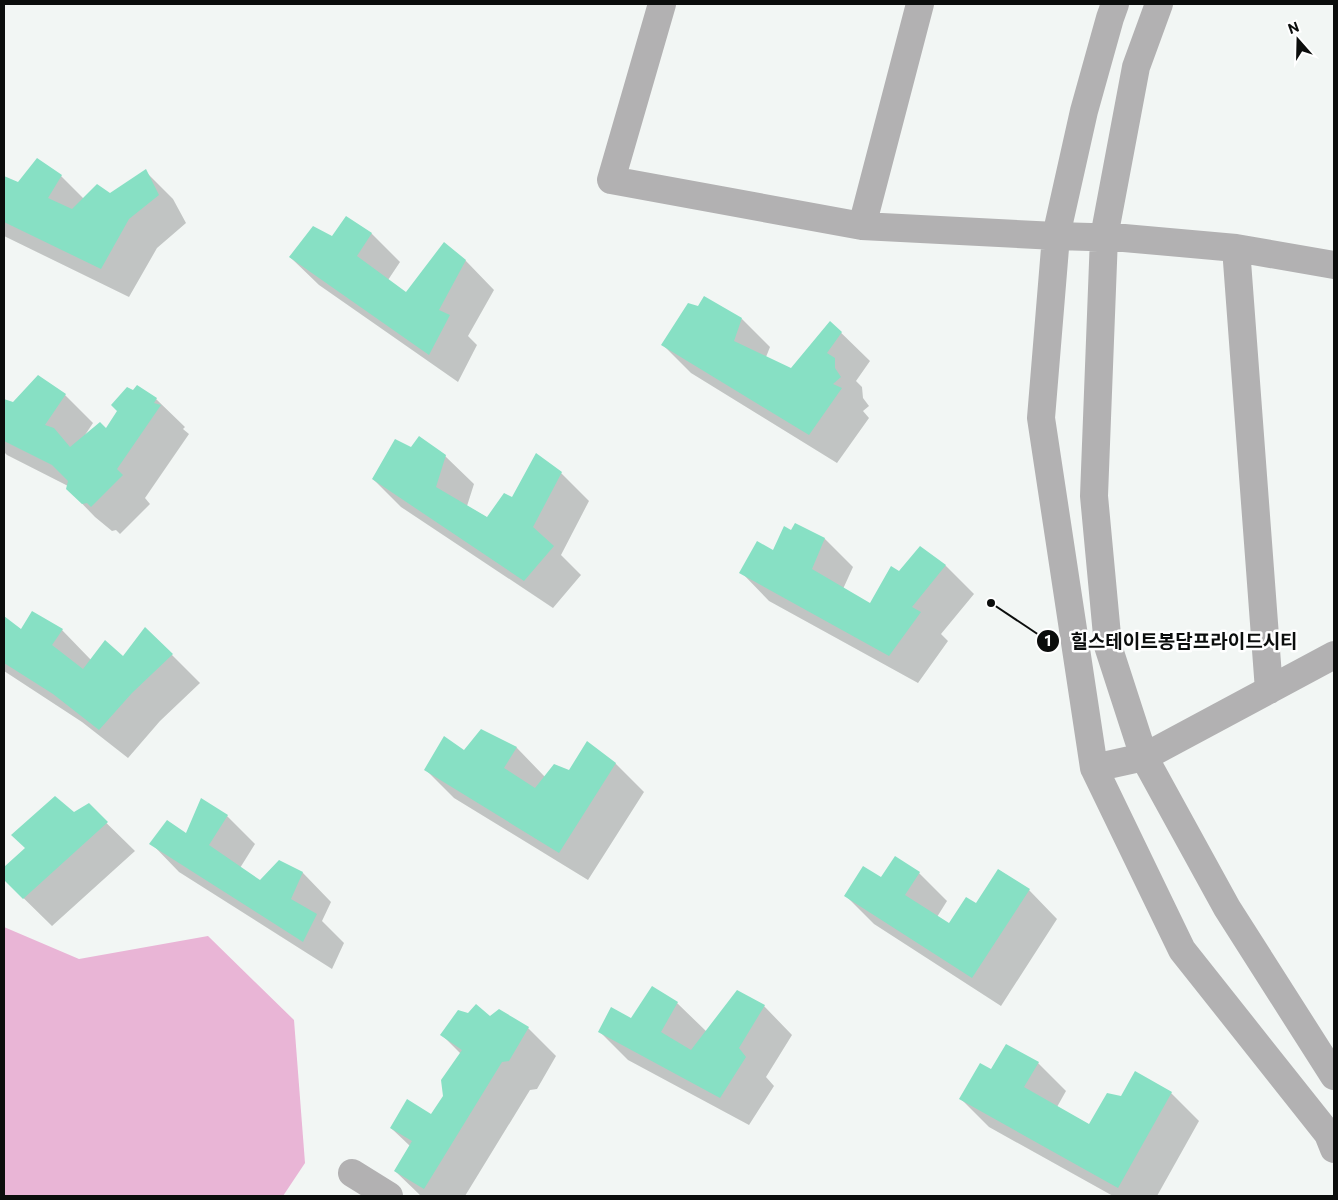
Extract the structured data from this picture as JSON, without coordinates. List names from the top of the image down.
{
  "places": ["힐스테이트봉담프라이드시티"],
  "north": "top"
}
